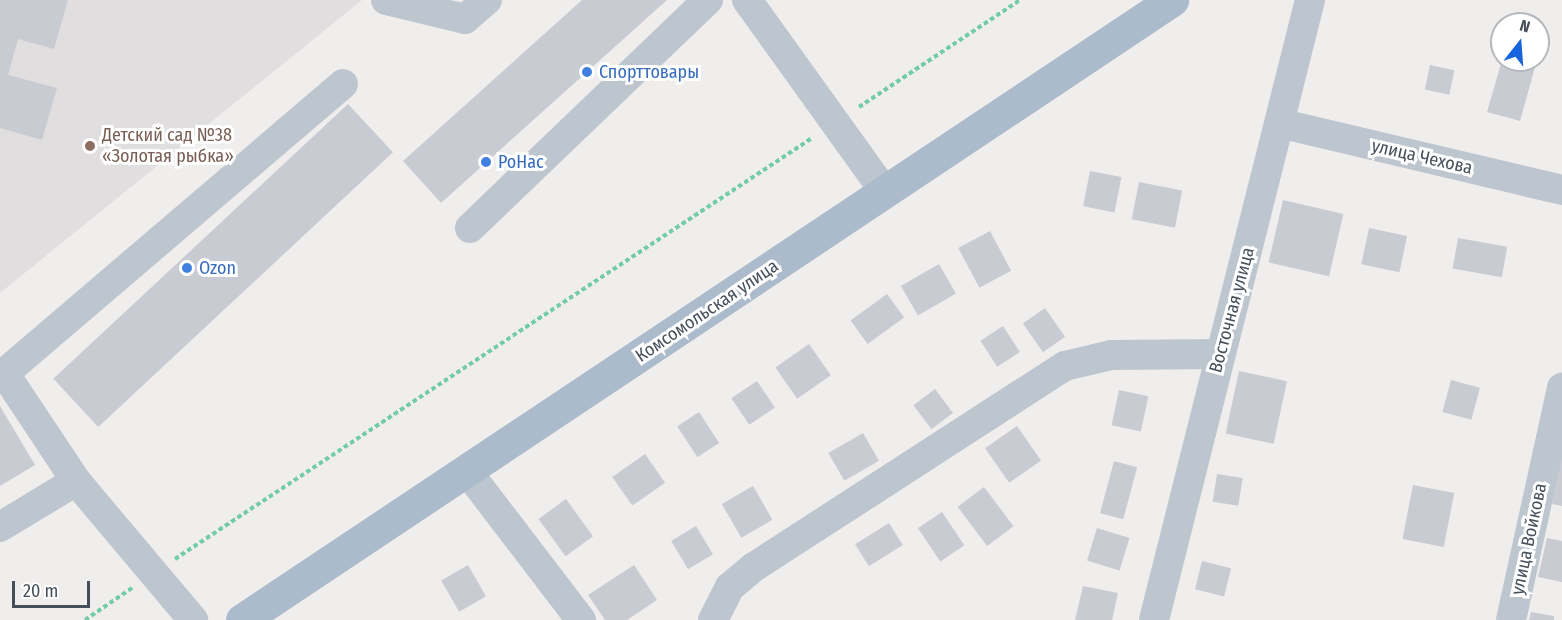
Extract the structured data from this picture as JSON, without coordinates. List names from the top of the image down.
{
  "streets": {
    "main road": ["Комсомольская улица"],
    "street": ["улица Чехова", "Восточная улица", "улица Войкова"]
  },
  "crossings": [
    ["улица Чехова", "Восточная улица"]
  ],
  "places": [
    "Спорттовары",
    "Детский сад №38 «Золотая рыбка»",
    "РоНас",
    "Ozon"
  ],
  "scale_bar": "20 m",
  "north": "top"
}
